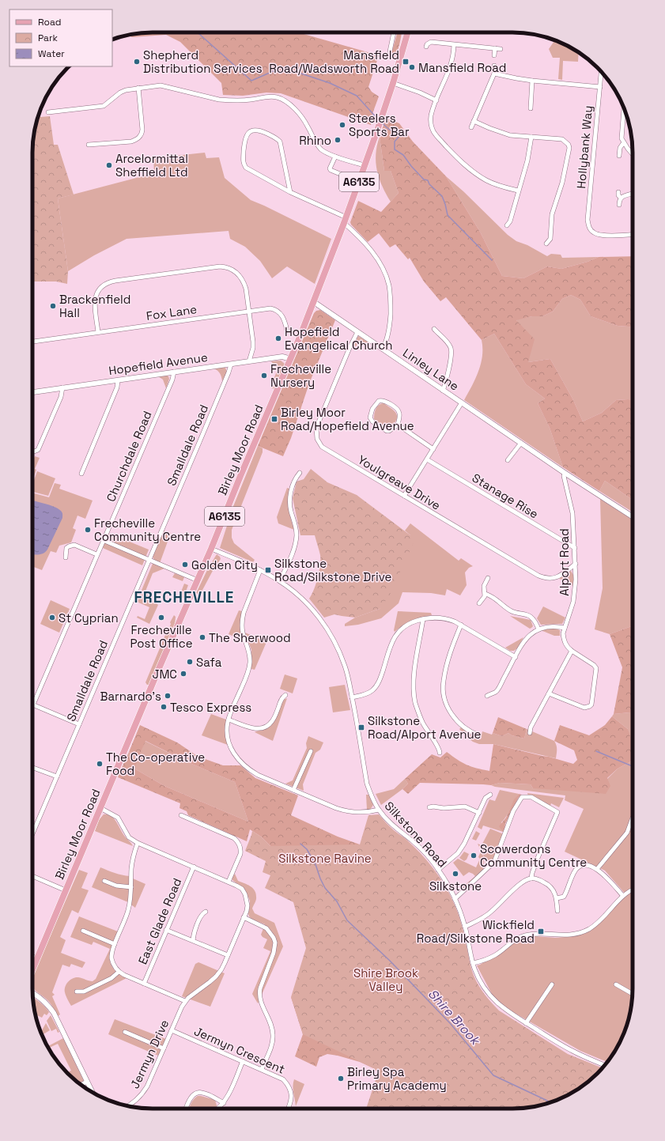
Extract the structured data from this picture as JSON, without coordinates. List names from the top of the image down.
{
  "streets": {
    "main road": ["A6135", "Birley Moor Road"],
    "street": [
      "Hollybank Way",
      "Fox Lane",
      "Hopefield Avenue",
      "Linley Lane",
      "Smalldale Road",
      "Churchdale Road",
      "Youlgreave Drive",
      "Stanage Rise",
      "Alport Road",
      "Silkstone Road",
      "East Glade Road",
      "Jermyn Crescent",
      "Jermyn Drive"
    ]
  },
  "crossings": [
    ["A6135", "Birley Moor Road"],
    ["Hopefield Avenue", "Smalldale Road"],
    ["Hopefield Avenue", "Birley Moor Road"],
    ["Hopefield Avenue", "Churchdale Road"],
    ["Linley Lane", "Birley Moor Road"],
    ["Linley Lane", "Youlgreave Drive"],
    ["Linley Lane", "Alport Road"],
    ["Birley Moor Road", "Silkstone Road"],
    ["Youlgreave Drive", "Alport Road"],
    ["Stanage Rise", "Alport Road"],
    ["Jermyn Crescent", "Jermyn Drive"]
  ],
  "districts": ["FRECHEVILLE"],
  "water": ["Shire Brook"],
  "parks": ["Silkstone Ravine", "Shire Brook Valley"],
  "places": {
    "other": [
      "Shepherd Distribution Services",
      "Mansfield Road",
      "Steelers Sports Bar",
      "Rhino",
      "Arcelormittal Sheffield Ltd",
      "Brackenfield Hall",
      "Hopefield Evangelical Church",
      "Frecheville Nursery",
      "Frecheville Community Centre",
      "Golden City",
      "St Cyprian",
      "Frecheville Post Office",
      "The Sherwood",
      "Safa",
      "JMC",
      "Barnardo's",
      "Tesco Express",
      "The Co-operative Food",
      "Scowerdons Community Centre",
      "Silkstone",
      "Birley Spa Primary Academy"
    ],
    "transit": [
      "Mansfield Road/Wadsworth Road",
      "Birley Moor Road/Hopefield Avenue",
      "Silkstone Road/Silkstone Drive",
      "Silkstone Road/Alport Avenue",
      "Wickfield Road/Silkstone Road"
    ]
  },
  "legend": ["Road", "Park", "Water"]
}
